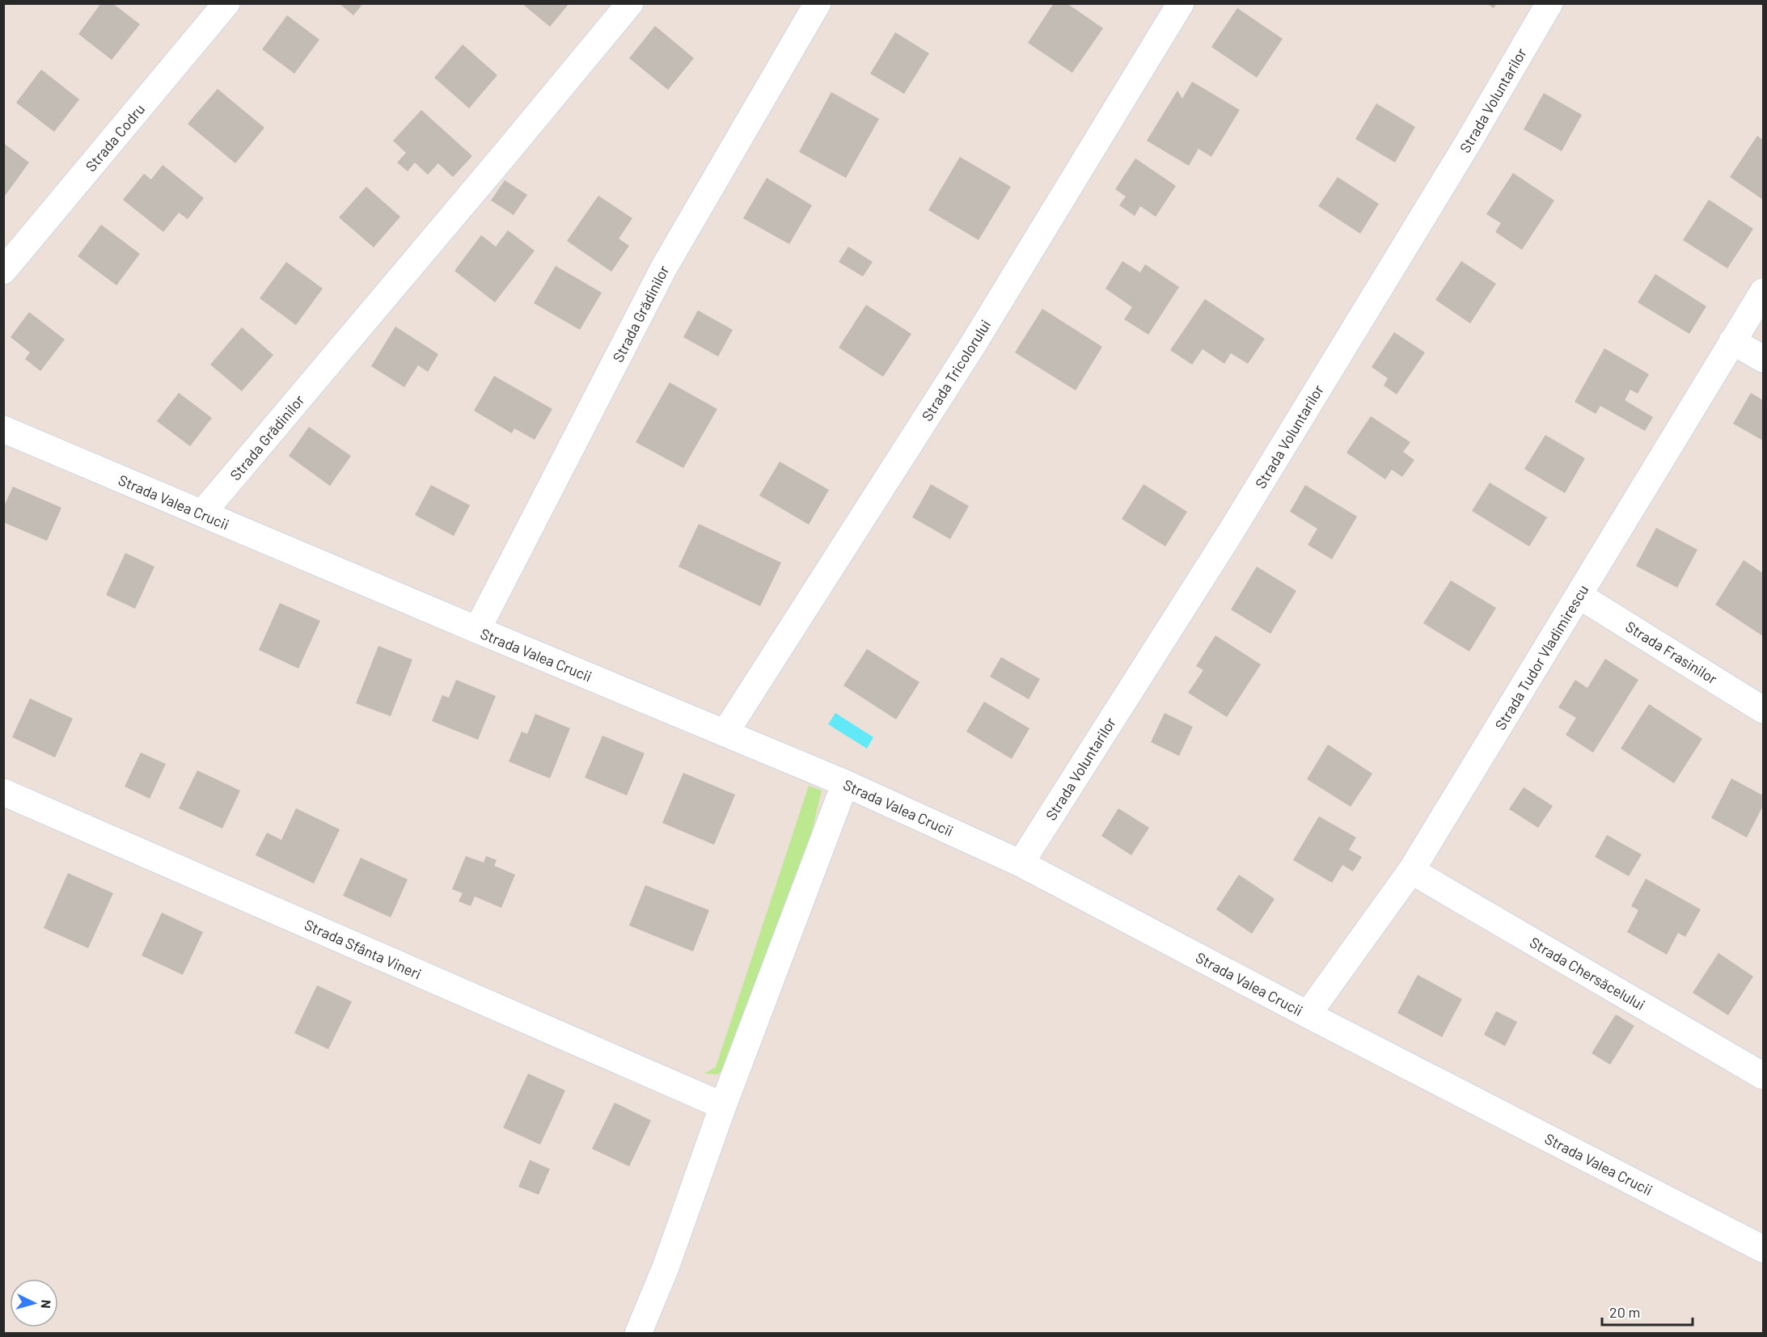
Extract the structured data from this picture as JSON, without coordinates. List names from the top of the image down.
{
  "streets": {
    "street": [
      "Strada Voluntarilor",
      "Strada Codru",
      "Strada Grădinilor",
      "Strada Tricolorului",
      "Strada Valea Crucii",
      "Strada Frasinilor",
      "Strada Tudor Vladimirescu",
      "Strada Sfânta Vineri",
      "Strada Chersăcelului"
    ]
  },
  "crossings": [
    ["Strada Voluntarilor", "Strada Valea Crucii"],
    ["Strada Grădinilor", "Strada Valea Crucii"],
    ["Strada Tricolorului", "Strada Valea Crucii"],
    ["Strada Valea Crucii", "Strada Tudor Vladimirescu"],
    ["Strada Frasinilor", "Strada Tudor Vladimirescu"],
    ["Strada Tudor Vladimirescu", "Strada Chersăcelului"]
  ],
  "scale_bar": "20 m",
  "north": "right"
}
